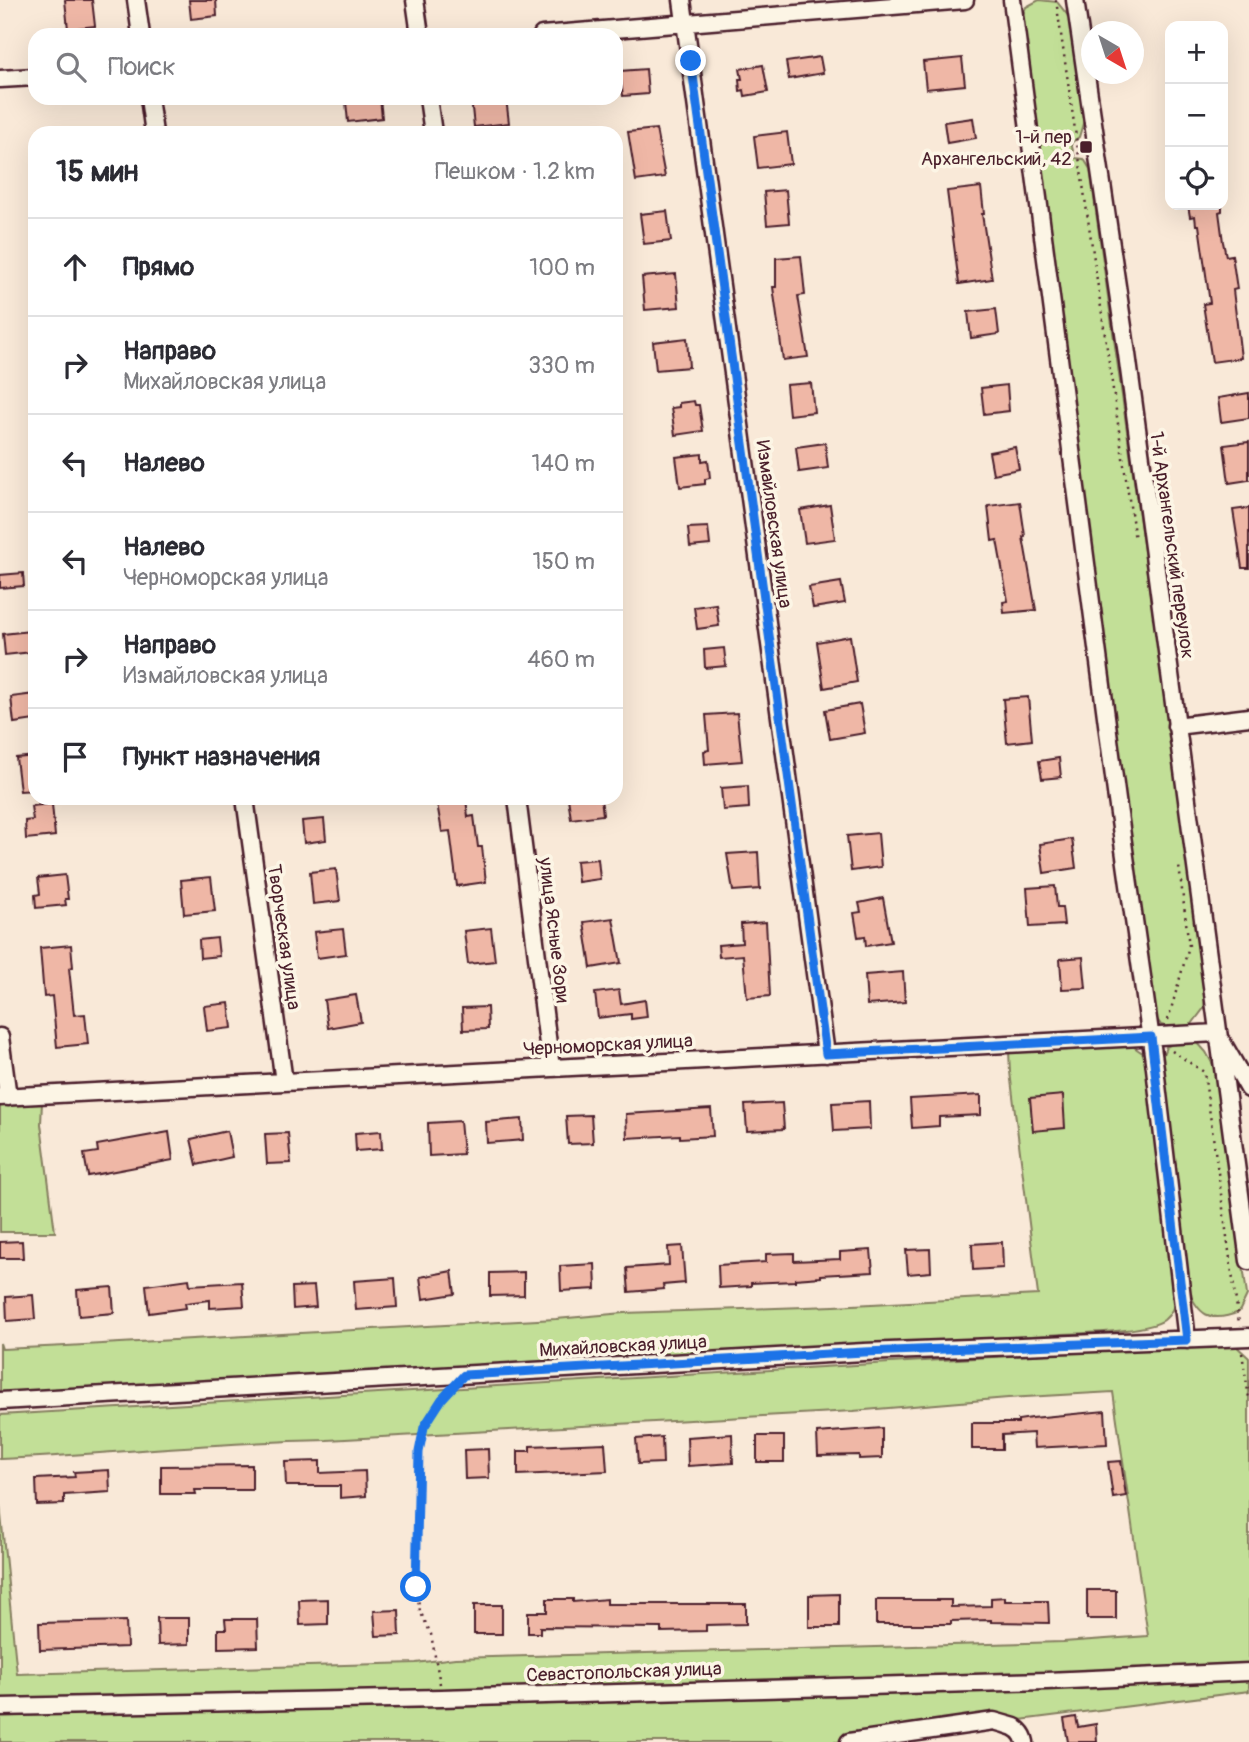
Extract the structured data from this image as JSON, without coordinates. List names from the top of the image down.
{
  "streets": {
    "street": [
      "Измайловская улица",
      "1-й Архангельский переулок",
      "улица Ясные Зори",
      "Творческая улица",
      "Черноморская улица",
      "Михайловская улица",
      "Севастопольская улица"
    ]
  },
  "crossings": [
    ["Измайловская улица", "Черноморская улица"],
    ["1-й Архангельский переулок", "Черноморская улица"],
    ["улица Ясные Зори", "Черноморская улица"],
    ["Творческая улица", "Черноморская улица"]
  ],
  "places": {
    "transit": ["1-й пер Архангельский, 42"]
  },
  "north": "bottom right",
  "page": {
    "map_buttons": ["+", "−"],
    "search": "Поиск",
    "heading": ["15 мин", "Пешком · 1.2 km"],
    "list": [
      ["Прямо", "100 m"],
      ["Направо", "Михайловская улица", "330 m"],
      ["Налево", "140 m"],
      ["Налево", "Черноморская улица", "150 m"],
      ["Направо", "Измайловская улица", "460 m"],
      "Пункт назначения"
    ]
  }
}
